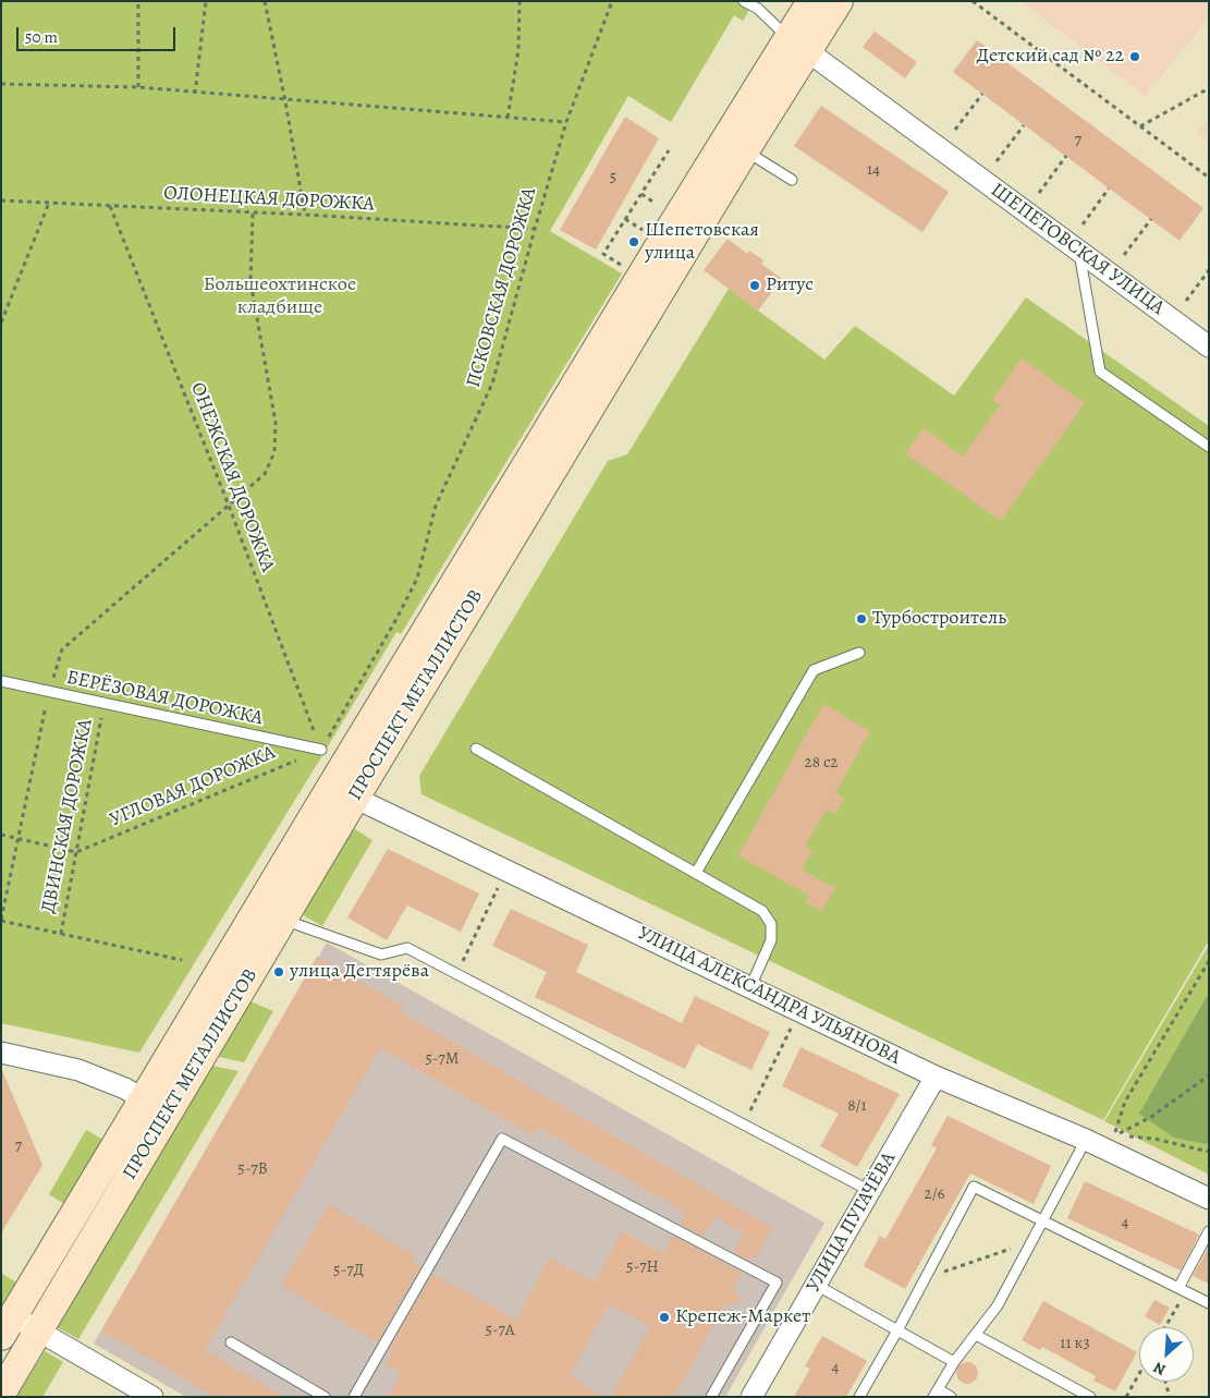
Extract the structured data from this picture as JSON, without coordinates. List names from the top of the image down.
{
  "streets": {
    "street": [
      "ШЕПЕТОВСКАЯ УЛИЦА",
      "ПРОСПЕКТ МЕТАЛЛИСТОВ",
      "УЛИЦА АЛЕКСАНДРА УЛЬЯНОВА",
      "УЛИЦА ПУГАЧЁВА"
    ],
    "lane": ["БЕРЁЗОВАЯ ДОРОЖКА"],
    "path": [
      "ОЛОНЕЦКАЯ ДОРОЖКА",
      "ПСКОВСКАЯ ДОРОЖКА",
      "ОНЕЖСКАЯ ДОРОЖКА",
      "УГЛОВАЯ ДОРОЖКА",
      "ДВИНСКАЯ ДОРОЖКА"
    ]
  },
  "crossings": [
    ["ОЛОНЕЦКАЯ ДОРОЖКА", "ПСКОВСКАЯ ДОРОЖКА"],
    ["ОЛОНЕЦКАЯ ДОРОЖКА", "ОНЕЖСКАЯ ДОРОЖКА"],
    ["ШЕПЕТОВСКАЯ УЛИЦА", "ПРОСПЕКТ МЕТАЛЛИСТОВ"],
    ["ПСКОВСКАЯ ДОРОЖКА", "ОНЕЖСКАЯ ДОРОЖКА"],
    ["ПСКОВСКАЯ ДОРОЖКА", "БЕРЁЗОВАЯ ДОРОЖКА"],
    ["ПСКОВСКАЯ ДОРОЖКА", "УГЛОВАЯ ДОРОЖКА"],
    ["ОНЕЖСКАЯ ДОРОЖКА", "БЕРЁЗОВАЯ ДОРОЖКА"],
    ["ОНЕЖСКАЯ ДОРОЖКА", "УГЛОВАЯ ДОРОЖКА"],
    ["ПРОСПЕКТ МЕТАЛЛИСТОВ", "УЛИЦА АЛЕКСАНДРА УЛЬЯНОВА"],
    ["БЕРЁЗОВАЯ ДОРОЖКА", "УГЛОВАЯ ДОРОЖКА"],
    ["БЕРЁЗОВАЯ ДОРОЖКА", "ДВИНСКАЯ ДОРОЖКА"],
    ["УГЛОВАЯ ДОРОЖКА", "ДВИНСКАЯ ДОРОЖКА"],
    ["УЛИЦА АЛЕКСАНДРА УЛЬЯНОВА", "УЛИЦА ПУГАЧЁВА"]
  ],
  "parks": ["Большеохтинское кладбище"],
  "places": [
    "Детский сад № 22",
    "Шепетовская улица",
    "Ритус",
    "Турбостроитель",
    "улица Дегтярёва",
    "Крепеж-Маркет"
  ],
  "house_numbers": [
    "7",
    "14",
    "5",
    "28 с2",
    "5-7М",
    "8/1",
    "7",
    "5-7В",
    "2/6",
    "4",
    "5-7Н",
    "5-7Д",
    "5-7А",
    "11 к3",
    "4"
  ],
  "scale_bar": "50 m",
  "north": "bottom left"
}
